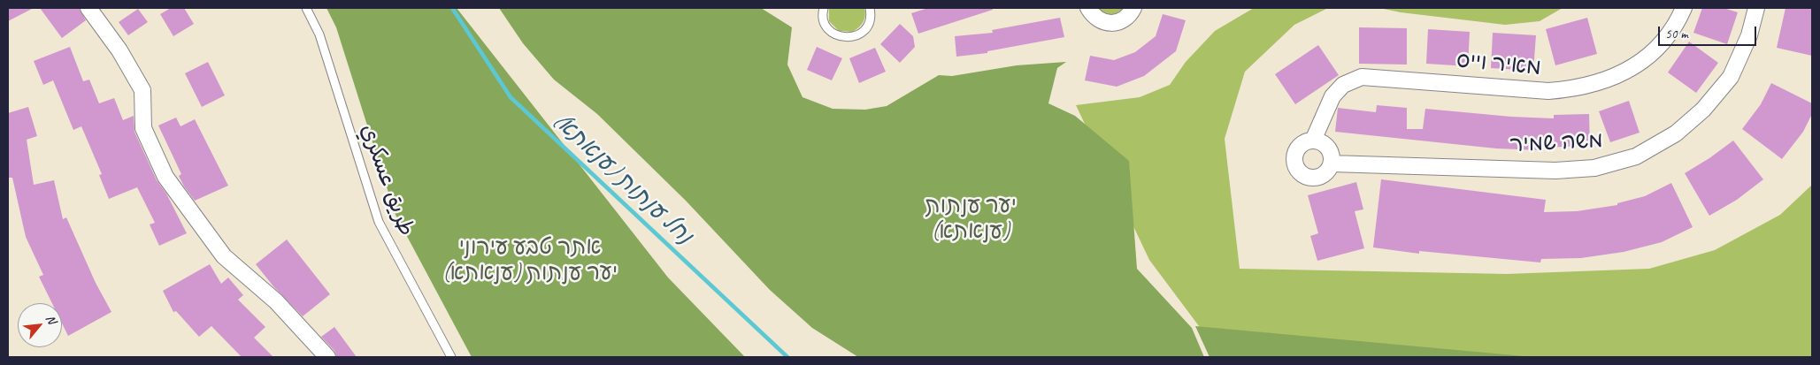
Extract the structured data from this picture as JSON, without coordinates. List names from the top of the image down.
{
  "streets": {
    "street": ["מאיר וייס", "משה שמיר"],
    "lane": ["طريق عسكري"]
  },
  "crossings": [
    ["מאיר וייס", "משה שמיר"]
  ],
  "water": ["נחל ענתות (ענאתא)"],
  "parks": ["יער ענתות (ענאתא)", "אתר טבע עירוני יער ענתות (ענאתא)"],
  "scale_bar": "50 m",
  "north": "top right"
}
